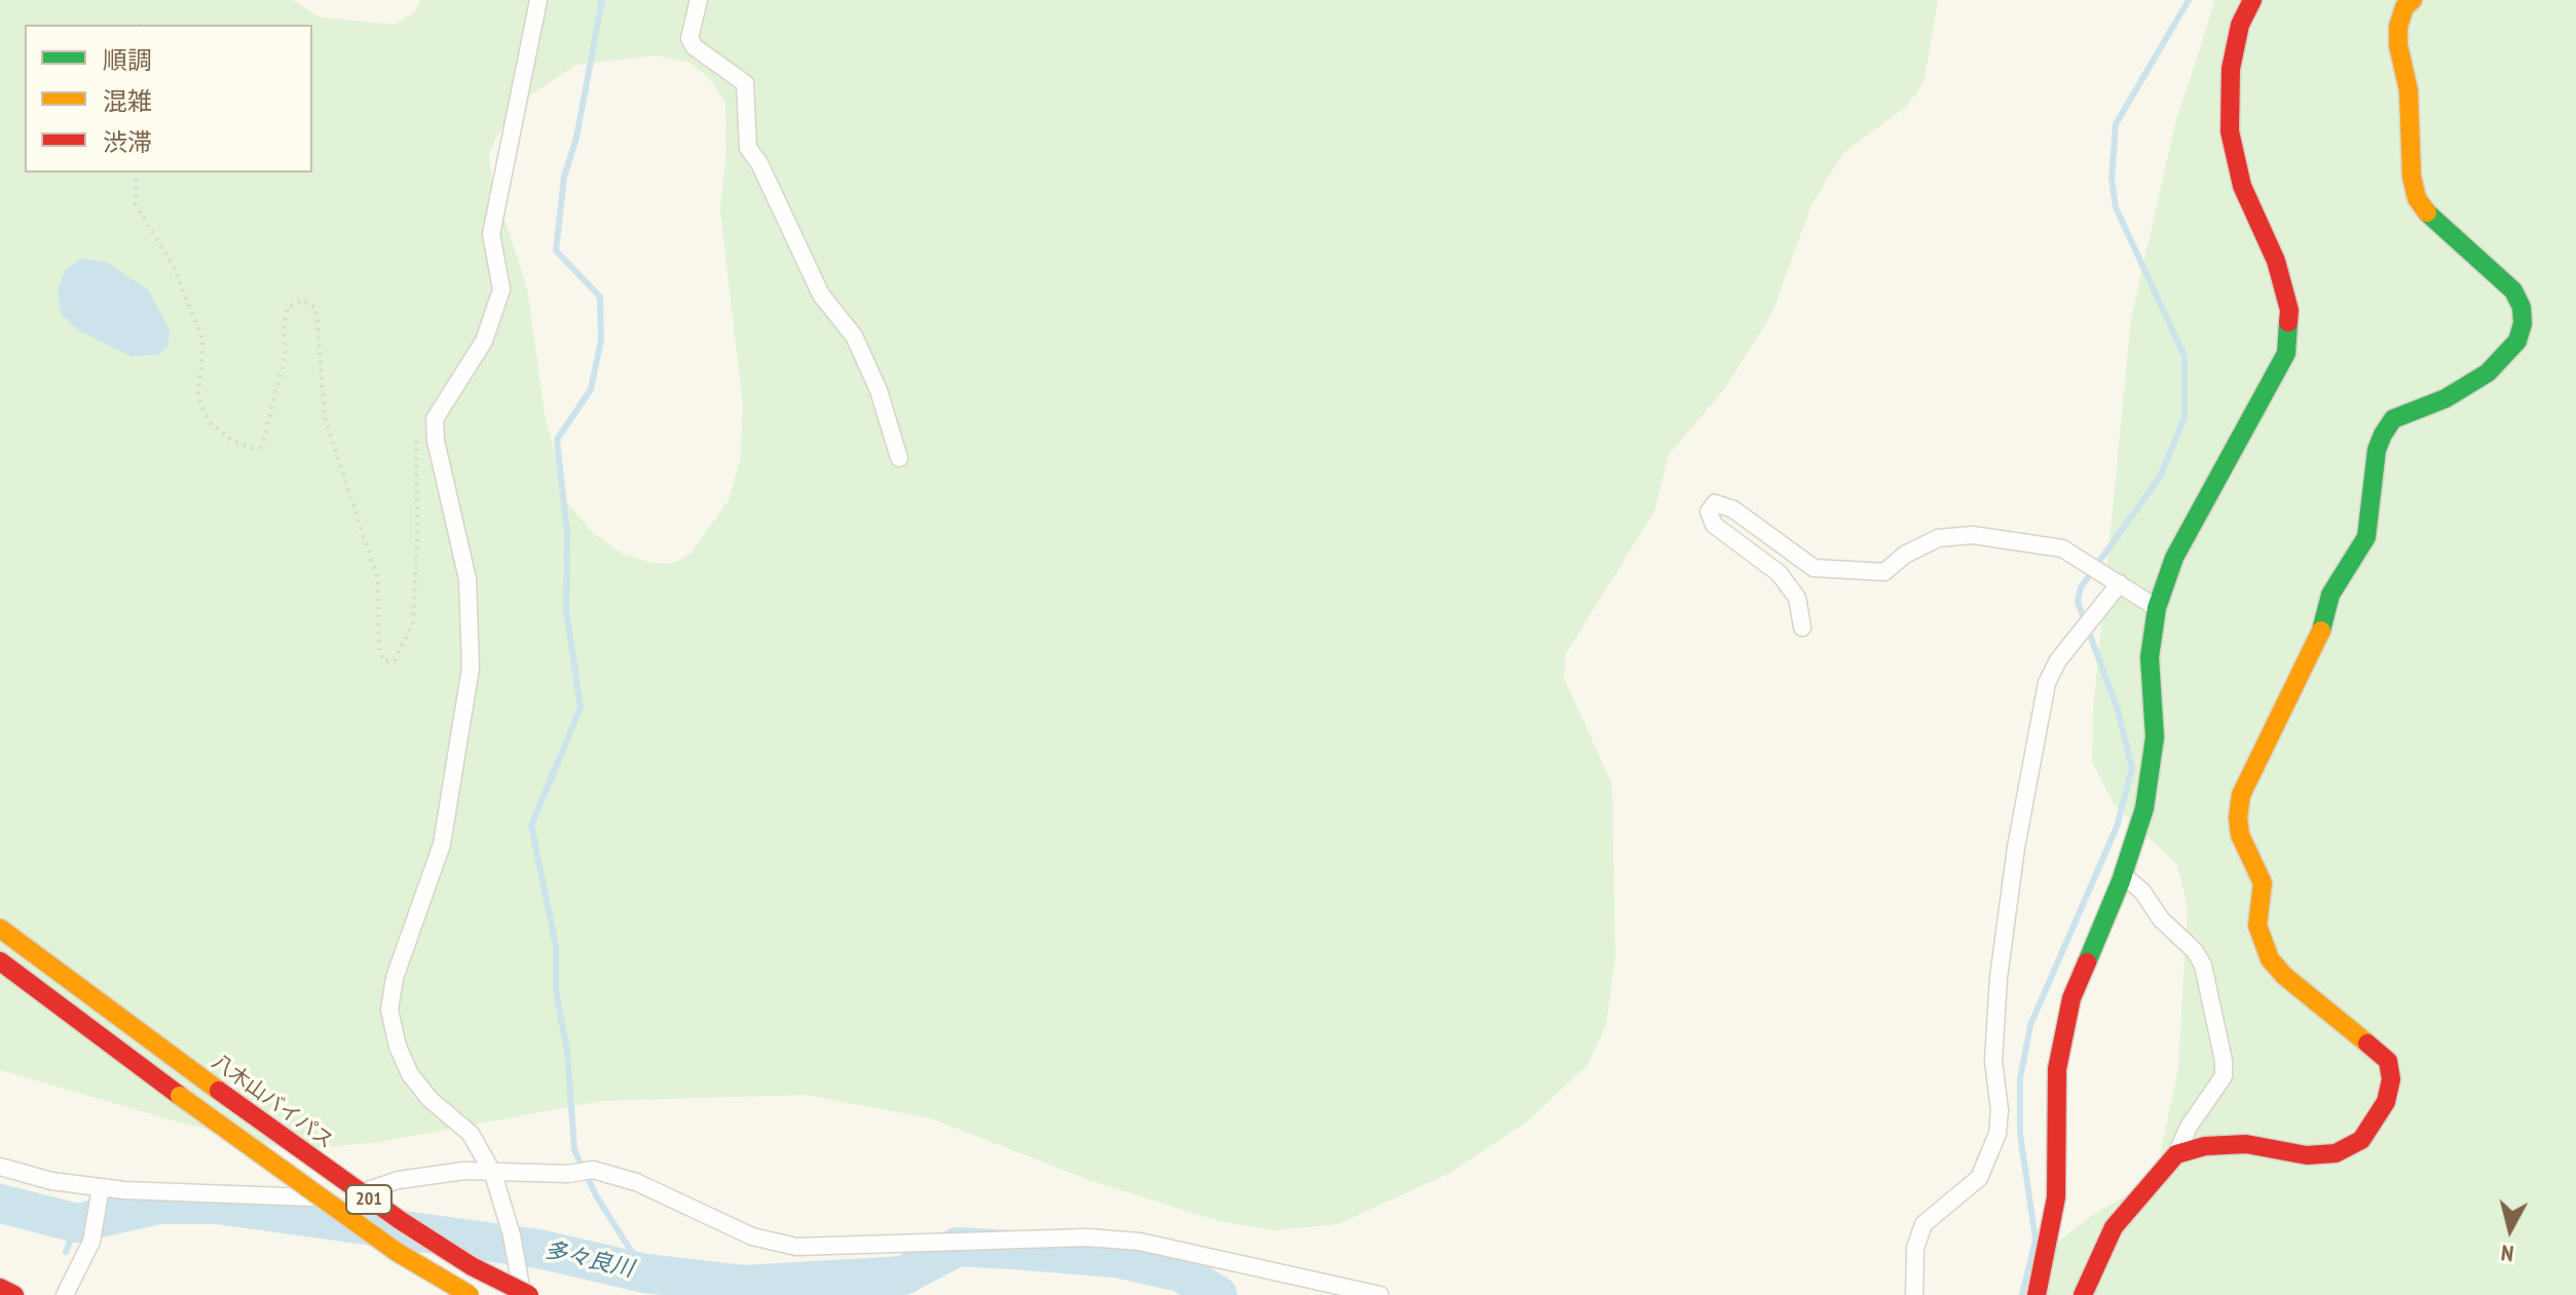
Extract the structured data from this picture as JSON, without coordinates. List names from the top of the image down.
{
  "streets": {
    "main road": ["八木山バイパス", "201"]
  },
  "water": ["多々良川"],
  "legend": ["順調", "混雑", "渋滞"],
  "north": "bottom"
}
